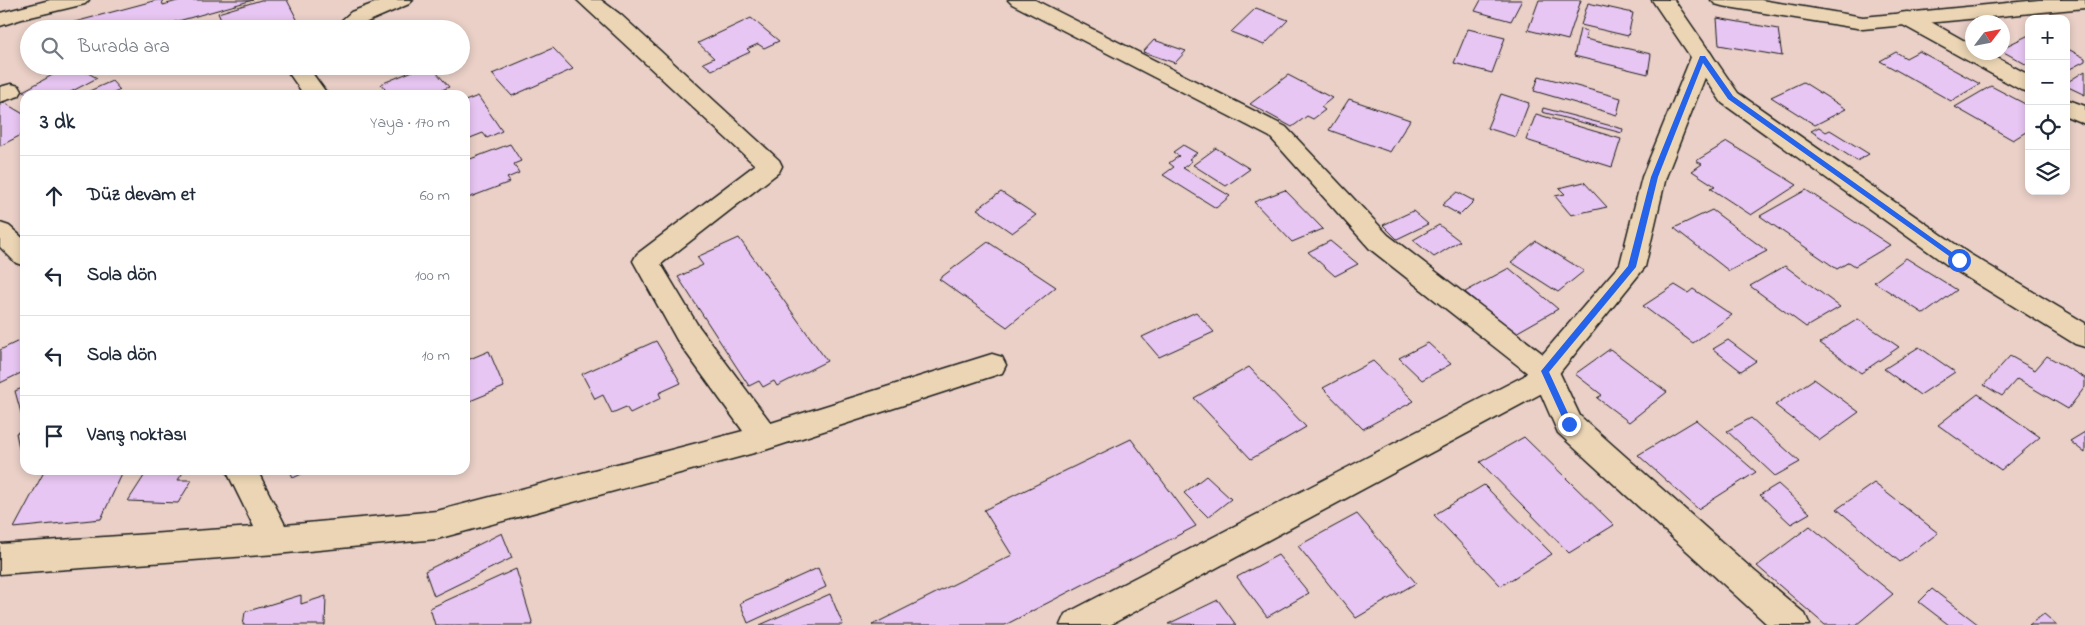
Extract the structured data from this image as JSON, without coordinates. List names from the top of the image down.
{
  "north": "top right",
  "page": {
    "map_buttons": ["+", "−"],
    "search": "Burada ara",
    "heading": ["3 dk", "Yaya · 170 m"],
    "list": [
      ["Düz devam et", "60 m"],
      ["Sola dön", "100 m"],
      ["Sola dön", "10 m"],
      "Varış noktası"
    ]
  }
}
